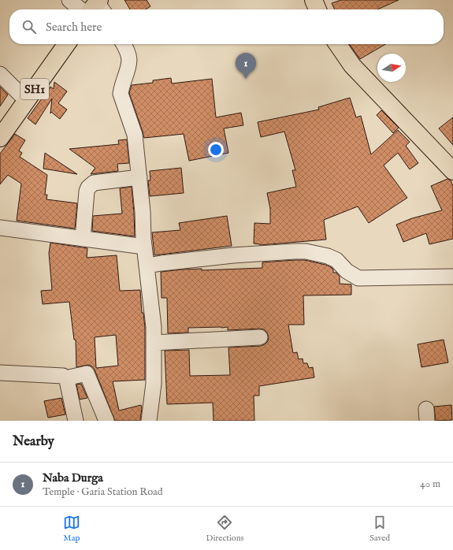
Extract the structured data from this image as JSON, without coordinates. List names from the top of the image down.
{
  "streets": {
    "main road": ["SH1"]
  },
  "north": "right",
  "page": {
    "search": "Search here",
    "pins": "1",
    "heading": "Nearby",
    "list": [
      {
        "mark": "1",
        "name": "Naba Durga",
        "note": "Temple · Garia Station Road",
        "value": "40 m"
      }
    ],
    "nav": ["Map", "Directions", "Saved"]
  }
}
